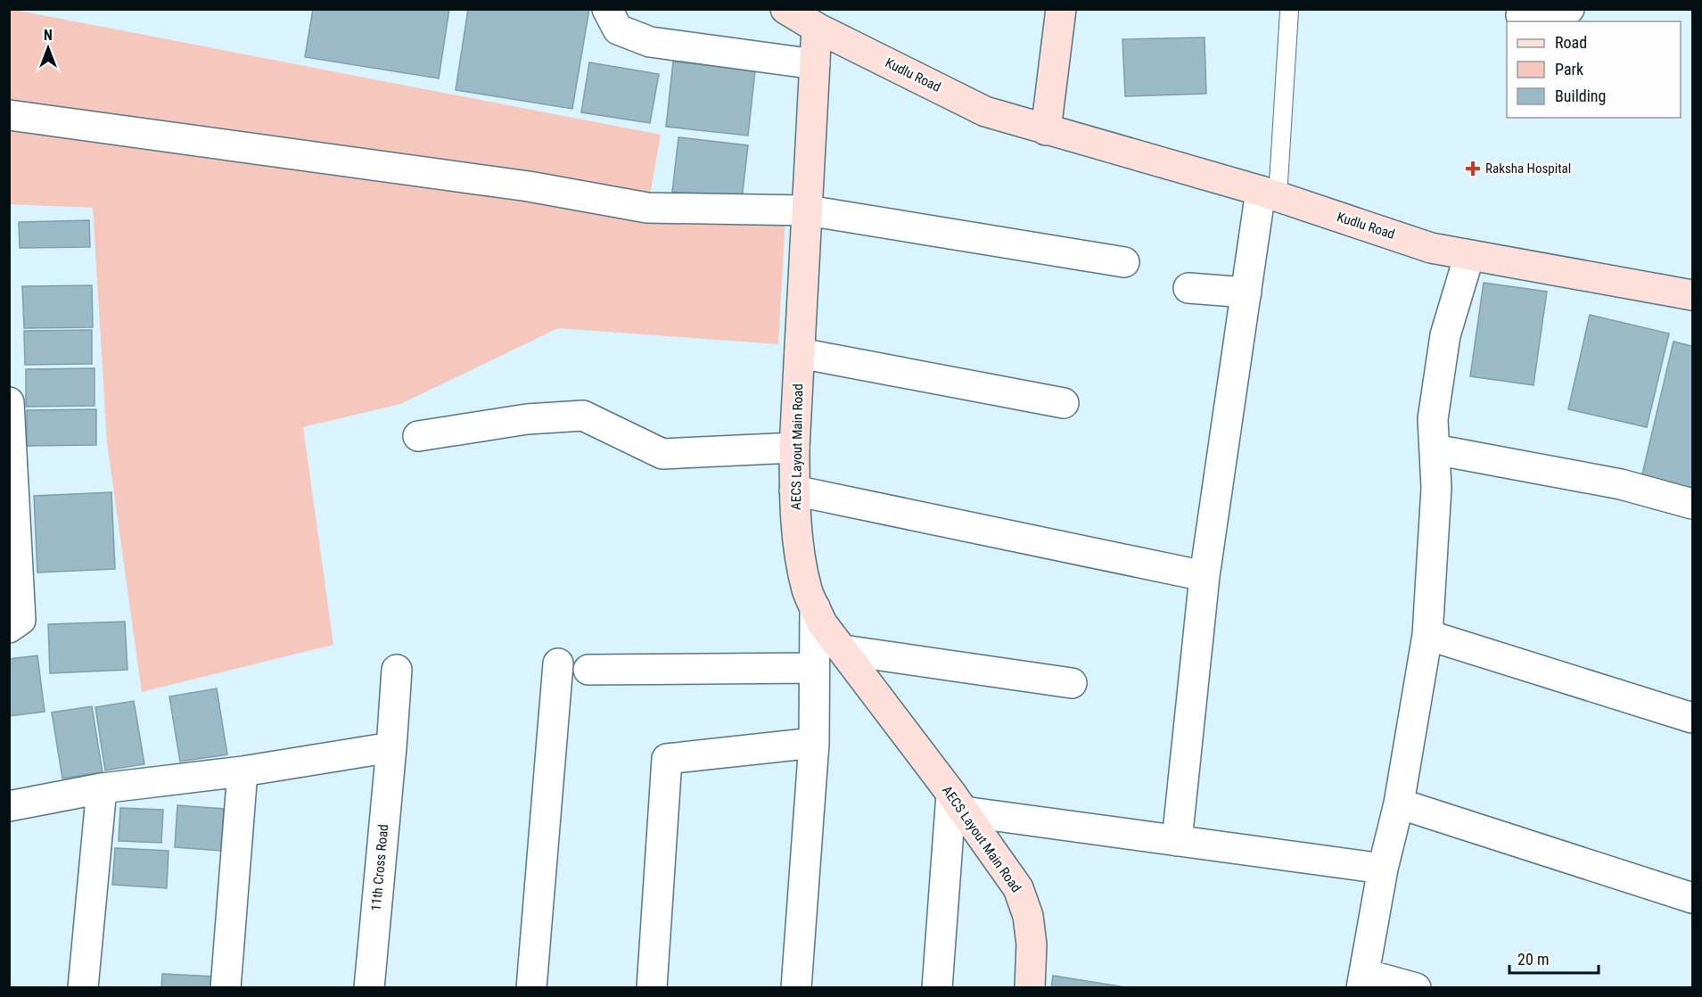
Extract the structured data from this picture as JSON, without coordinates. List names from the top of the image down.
{
  "streets": {
    "street": ["Kudlu Road", "AECS Layout Main Road", "11th Cross Road"]
  },
  "crossings": [
    ["Kudlu Road", "AECS Layout Main Road"]
  ],
  "places": {
    "health": ["Raksha Hospital"]
  },
  "legend": ["Road", "Park", "Building"],
  "scale_bar": "20 m",
  "north": "top"
}
